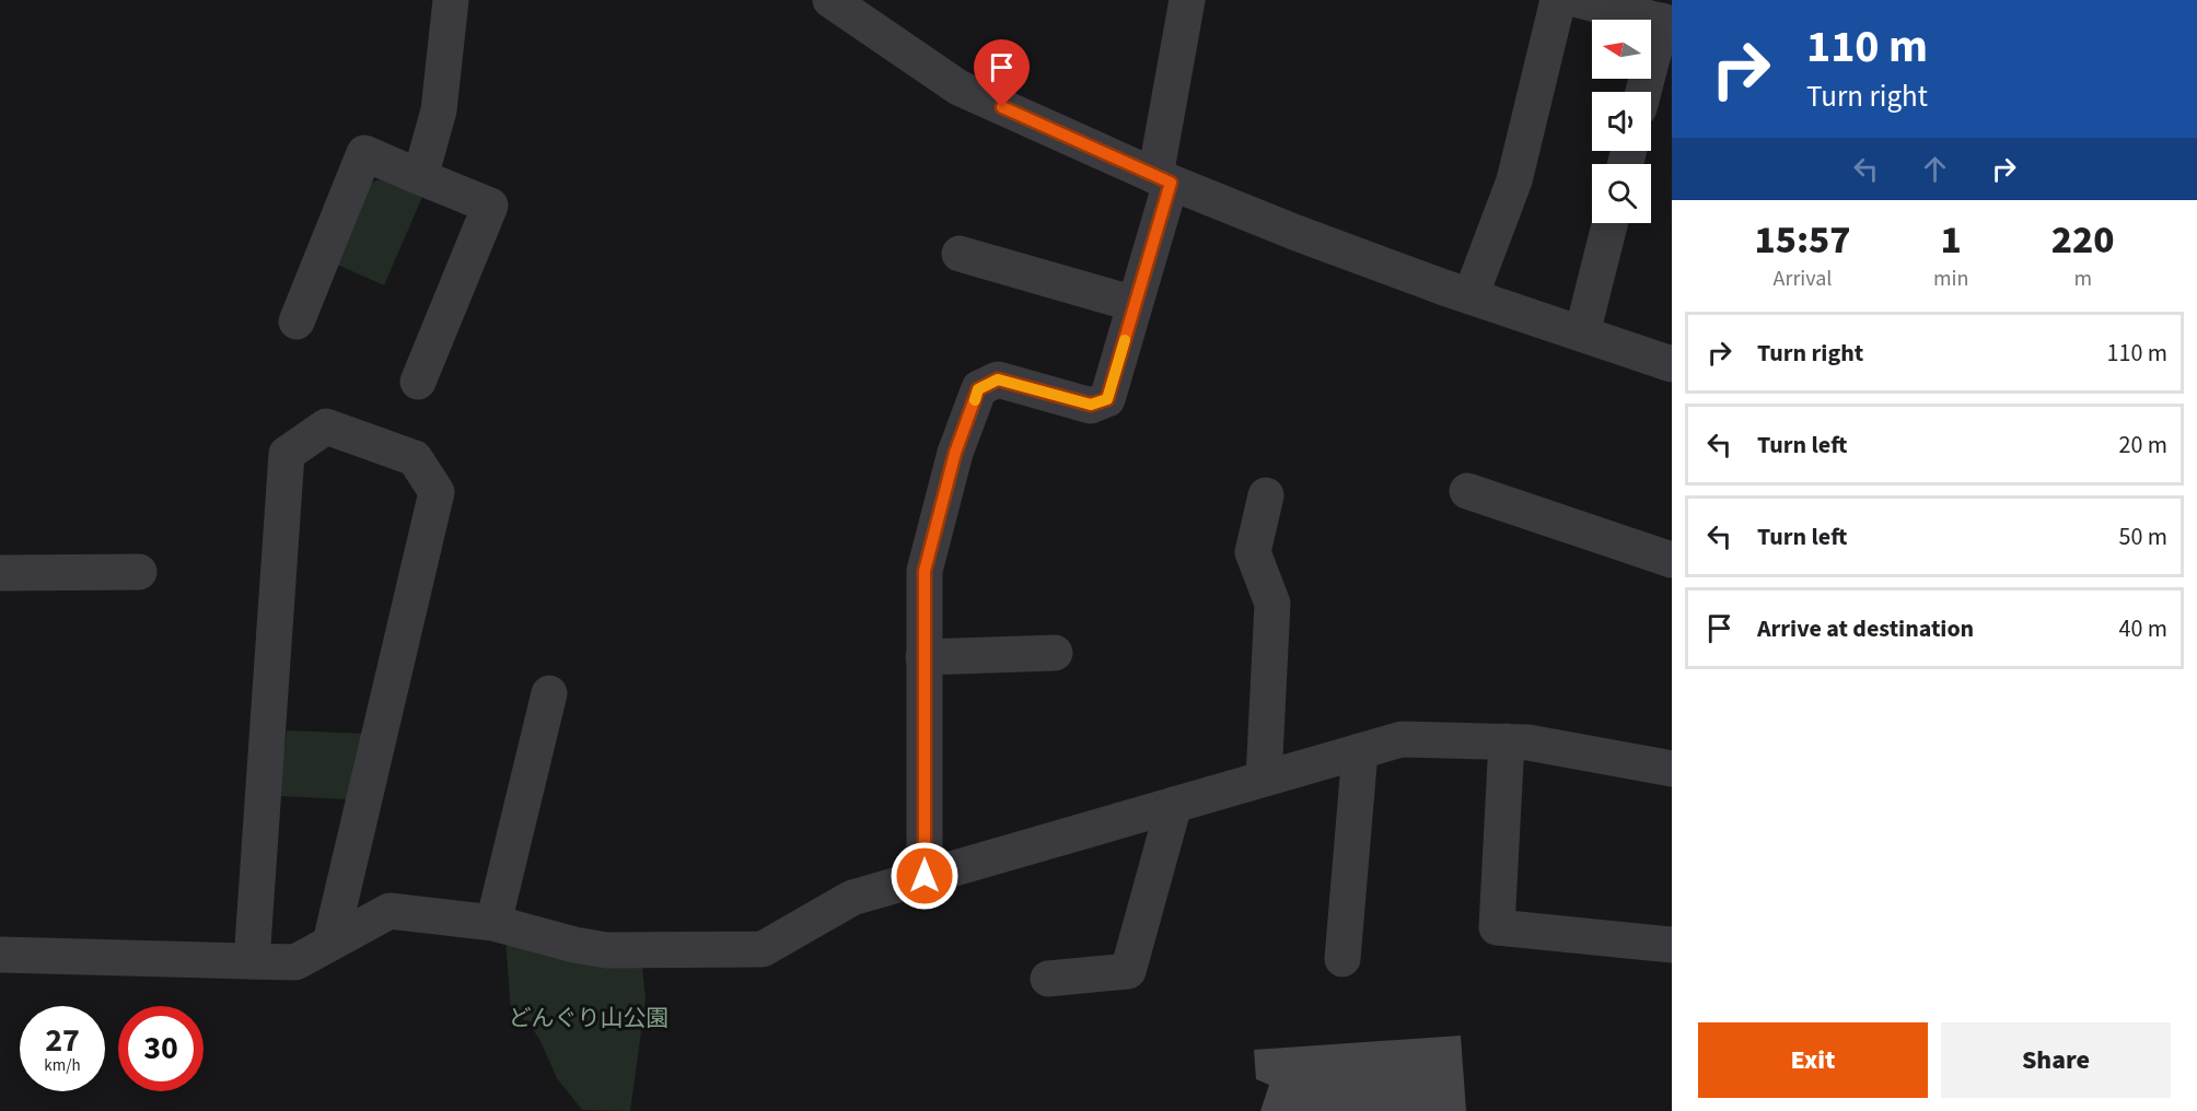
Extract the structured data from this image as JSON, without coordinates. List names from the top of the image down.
{
  "parks": ["どんぐり山公園"],
  "north": "left",
  "page": {
    "turn": ["110 m", "Turn right"],
    "eta": [
      "15:57",
      "Arrival",
      "1",
      "min",
      "220",
      "m"
    ],
    "list": [
      {
        "name": "Turn right",
        "value": "110 m"
      },
      {
        "name": "Turn left",
        "value": "20 m"
      },
      {
        "name": "Turn left",
        "value": "50 m"
      },
      {
        "name": "Arrive at destination",
        "value": "40 m"
      }
    ],
    "speed": "27 km/h",
    "limit": "30",
    "buttons": ["Exit", "Share"]
  }
}
